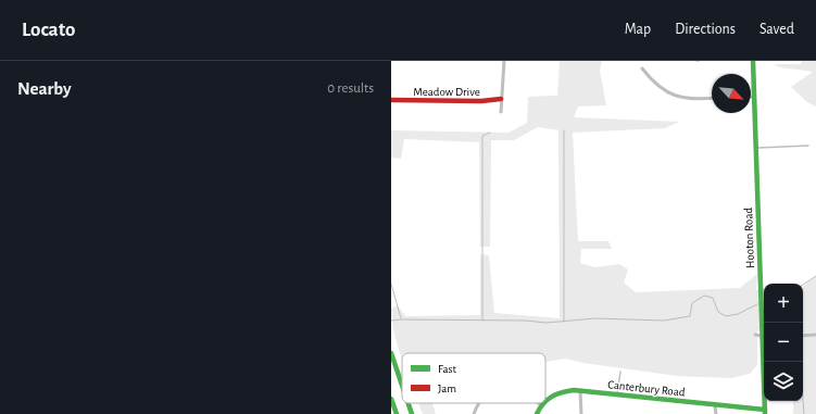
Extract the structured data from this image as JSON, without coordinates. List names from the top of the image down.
{
  "streets": {
    "main road": ["Meadow Drive", "Hooton Road", "Canterbury Road"]
  },
  "crossings": [
    ["Hooton Road", "Canterbury Road"]
  ],
  "legend": ["Fast", "Jam"],
  "north": "bottom right",
  "page": {
    "header": "Locato",
    "nav": ["Map", "Directions", "Saved"],
    "heading": ["Nearby", "0 results"],
    "map_buttons": ["+", "−"]
  }
}
